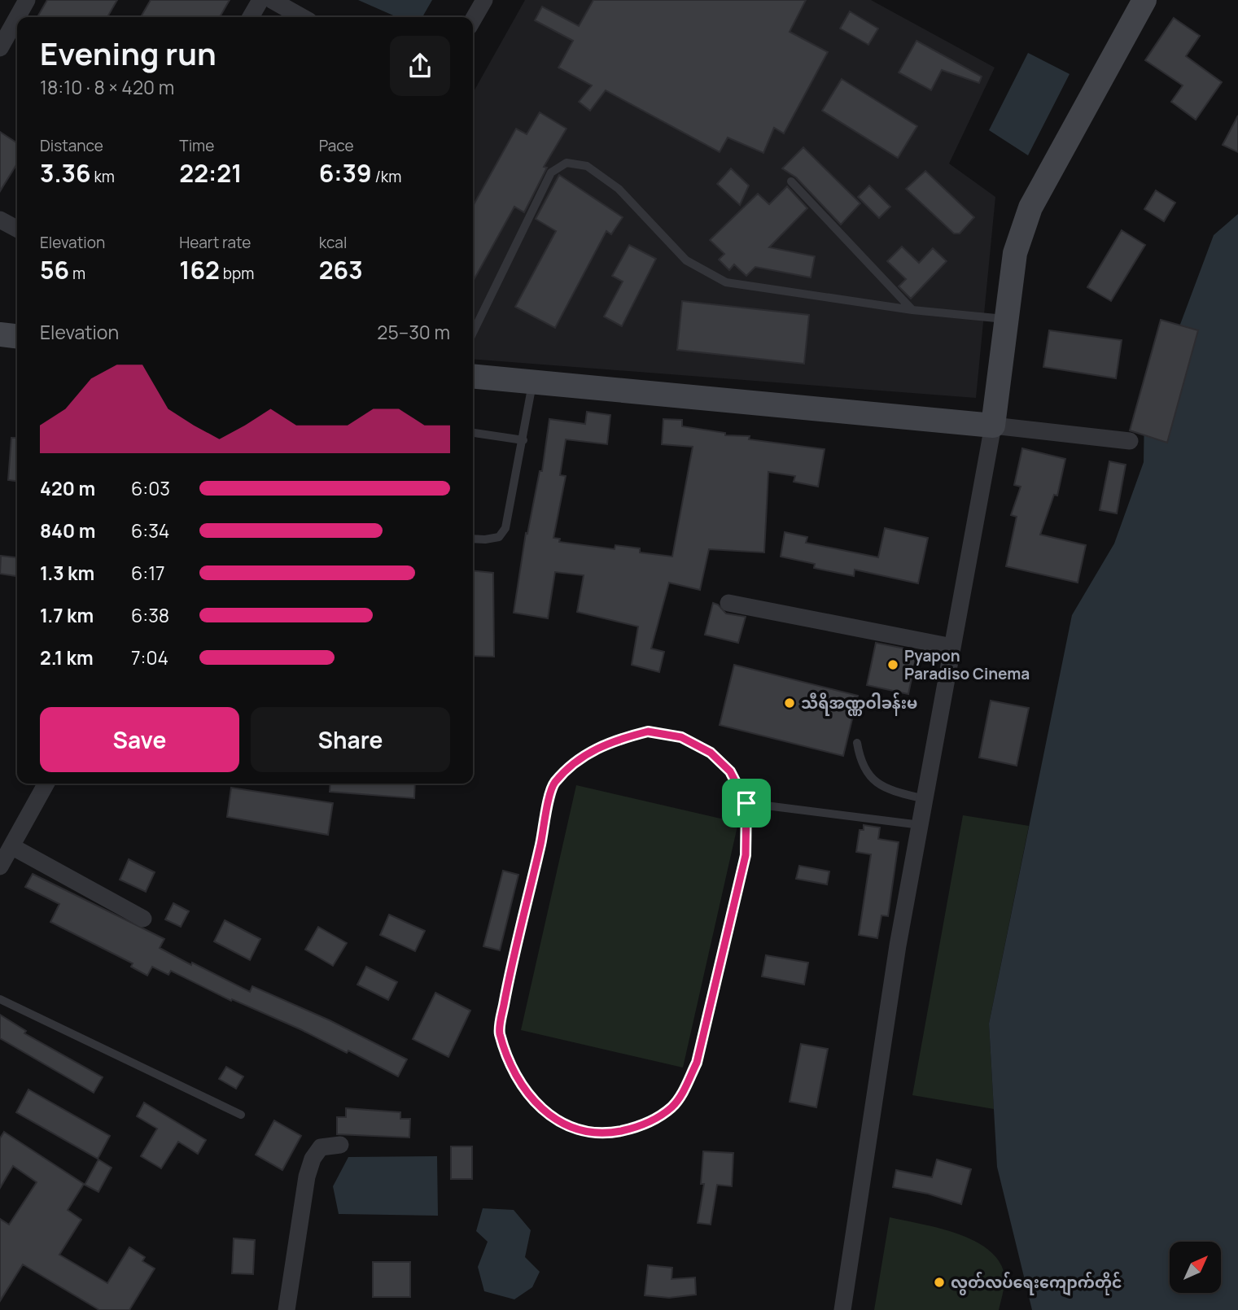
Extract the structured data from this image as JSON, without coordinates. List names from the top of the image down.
{
  "places": ["Pyapon Paradiso Cinema", "သီရိအဏ္ဏဝါခန်းမ", "လွတ်လပ်ရေးကျောက်တိုင်"],
  "north": "top right",
  "page": {
    "heading": ["Evening run", "18:10 · 8 × 420 m"],
    "stats": [
      ["Distance", "3.36 km"],
      ["Time", "22:21"],
      ["Pace", "6:39 /km"],
      ["Elevation", "56 m"],
      ["Heart rate", "162 bpm"],
      ["kcal", "263"]
    ],
    "chart": ["Elevation", "25–30 m"],
    "list": [
      {
        "name": "420 m",
        "note": "6:03"
      },
      {
        "name": "840 m",
        "note": "6:34"
      },
      {
        "name": "1.3 km",
        "note": "6:17"
      },
      {
        "name": "1.7 km",
        "note": "6:38"
      },
      {
        "name": "2.1 km",
        "note": "7:04"
      }
    ],
    "buttons": ["Save", "Share"]
  }
}
